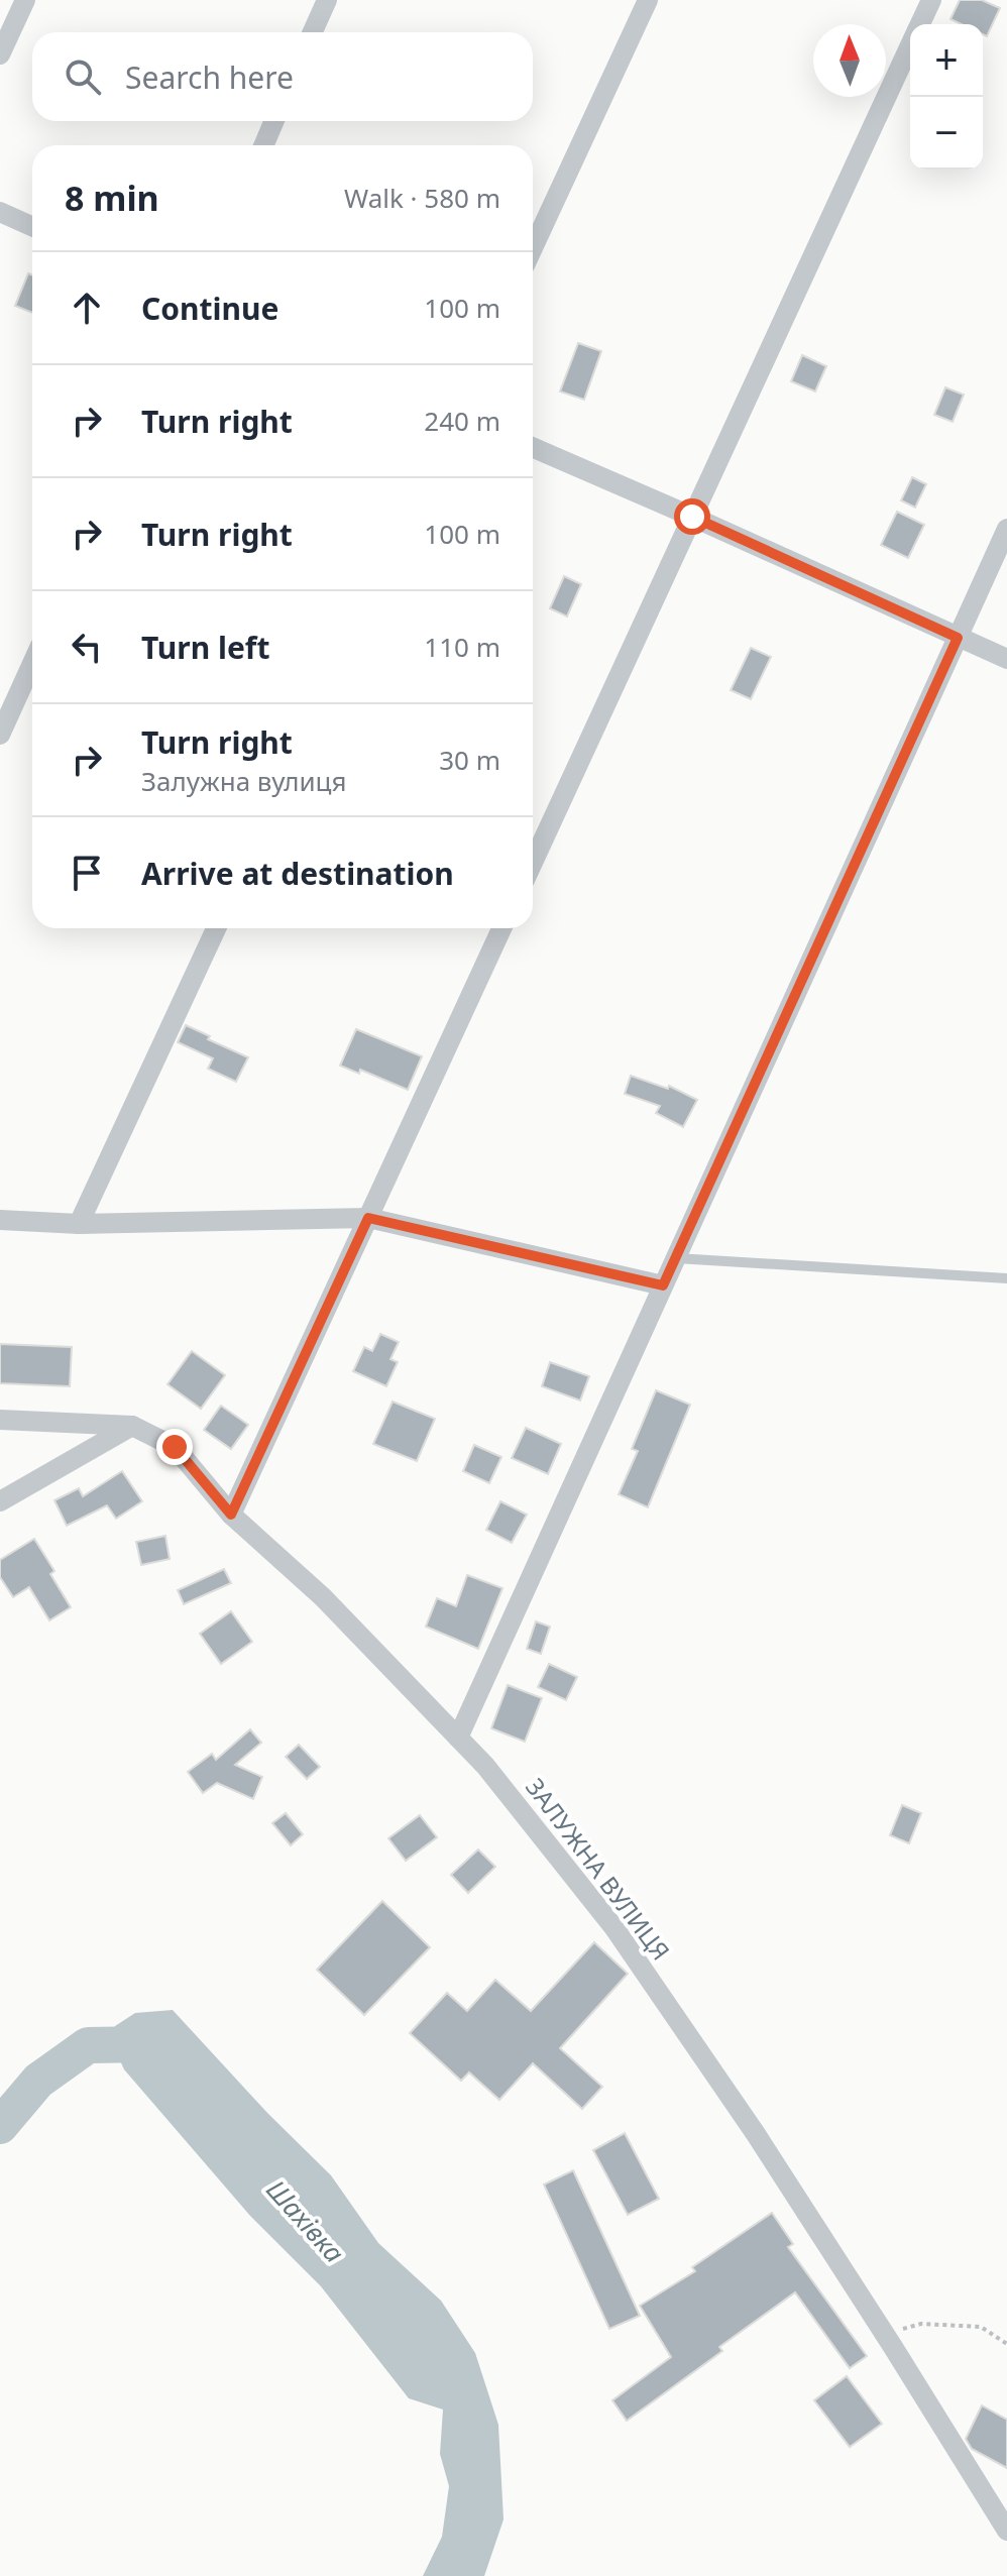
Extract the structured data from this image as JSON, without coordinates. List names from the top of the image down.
{
  "streets": {
    "street": ["ЗАЛУЖНА ВУЛИЦЯ"]
  },
  "water": ["Шахівка"],
  "north": "top",
  "page": {
    "map_buttons": ["+", "−"],
    "search": "Search here",
    "heading": ["8 min", "Walk · 580 m"],
    "list": [
      ["Continue", "100 m"],
      ["Turn right", "240 m"],
      ["Turn right", "100 m"],
      ["Turn left", "110 m"],
      ["Turn right", "Залужна вулиця", "30 m"],
      "Arrive at destination"
    ]
  }
}
